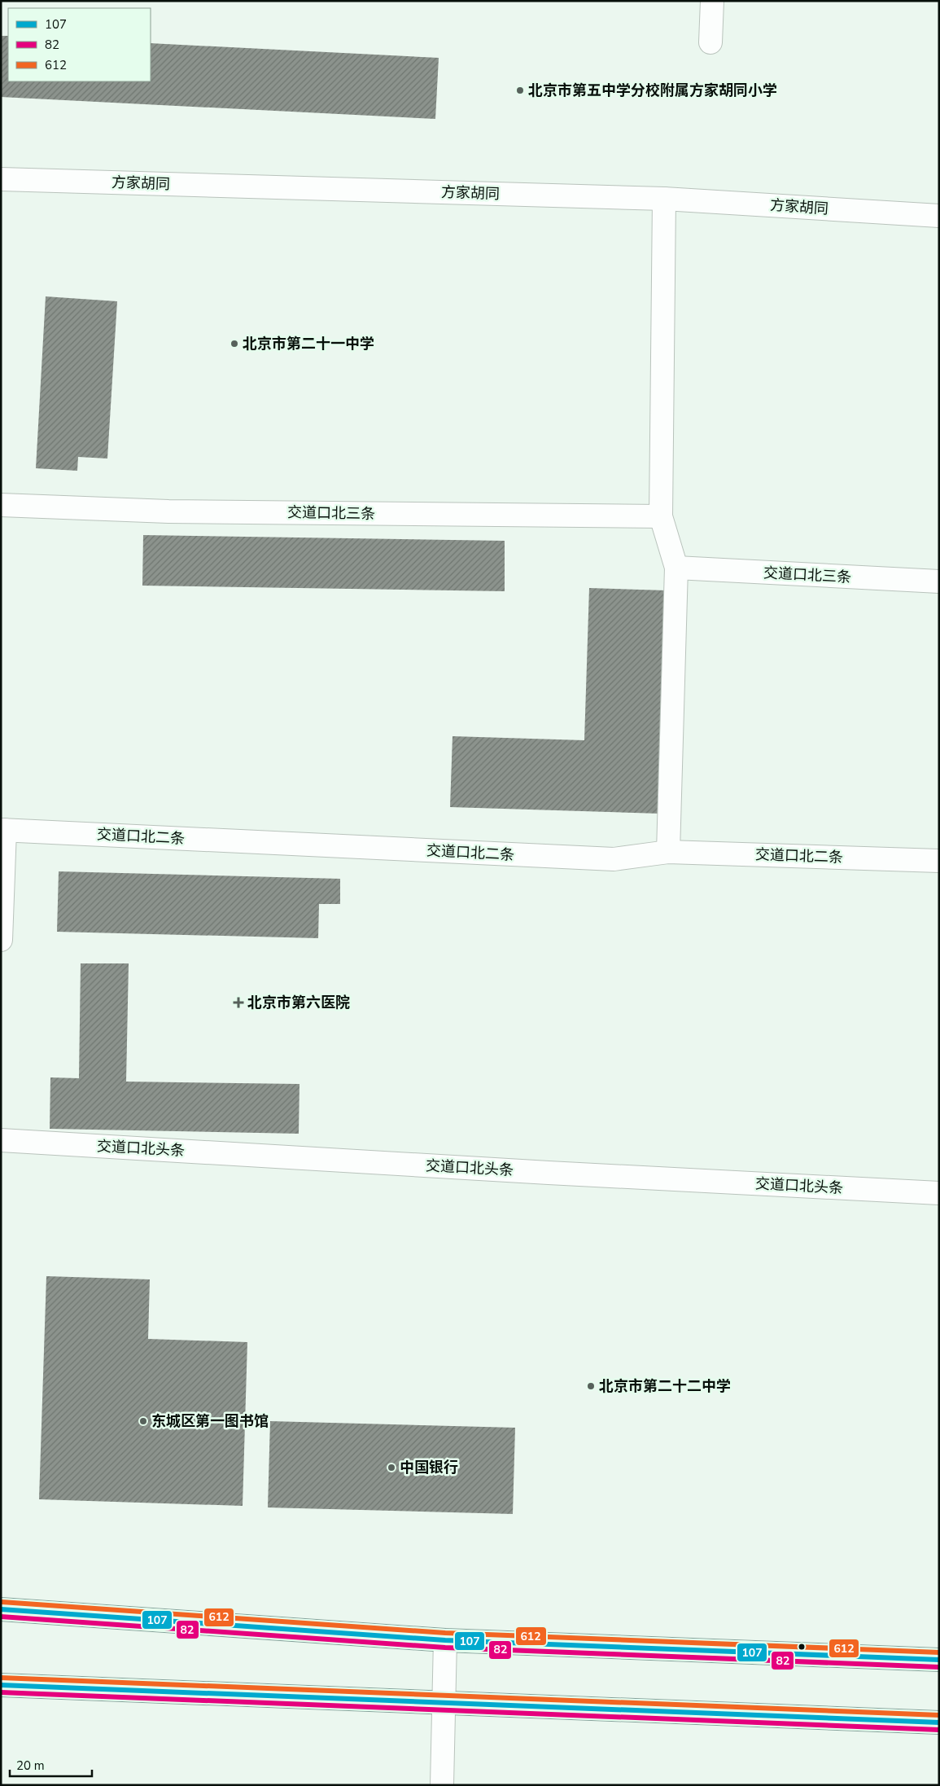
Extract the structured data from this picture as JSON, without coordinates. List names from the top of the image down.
{
  "streets": {
    "street": [
      "方家胡同",
      "交道口北三条",
      "交道口北二条",
      "交道口北头条"
    ]
  },
  "places": {
    "other": [
      "北京市第五中学分校附属方家胡同小学",
      "北京市第二十一中学",
      "北京市第二十二中学",
      "东城区第一图书馆",
      "中国银行"
    ],
    "health": ["北京市第六医院"]
  },
  "lines": ["transit line 612", "transit line 107", "transit line 82"],
  "legend": ["107", "82", "612"],
  "scale_bar": "20 m"
}
